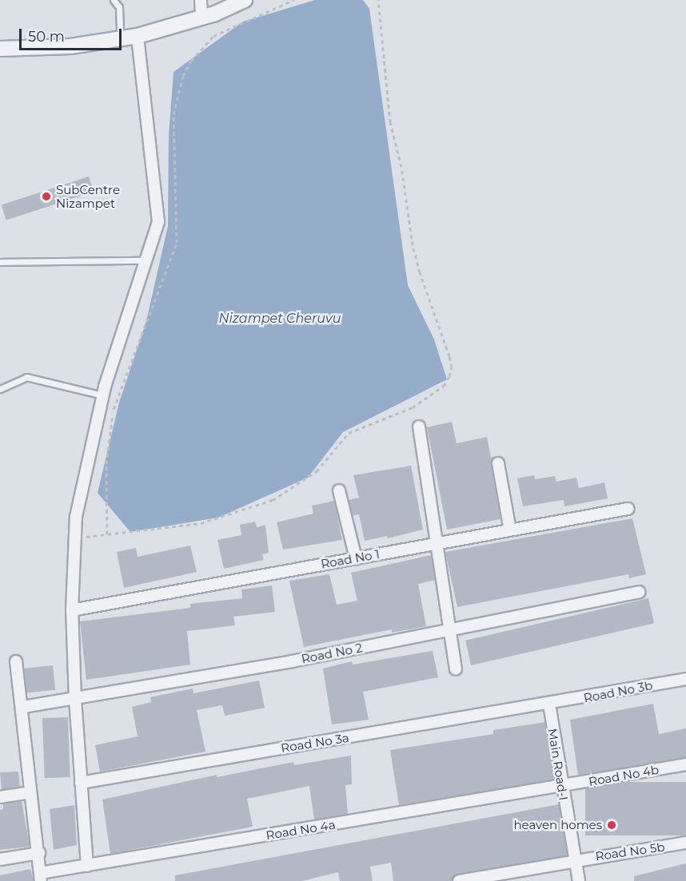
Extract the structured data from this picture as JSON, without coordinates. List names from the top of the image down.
{
  "streets": {
    "street": [
      "Road No 1",
      "Road No 2",
      "Road No 3b",
      "Road No 3a",
      "Main Road-I",
      "Road No 4b",
      "Road No 4a",
      "Road No 5b"
    ]
  },
  "crossings": [
    ["Road No 3b", "Road No 3a"],
    ["Road No 3b", "Main Road-I"],
    ["Road No 3a", "Main Road-I"],
    ["Main Road-I", "Road No 4b"],
    ["Main Road-I", "Road No 4a"],
    ["Main Road-I", "Road No 5b"],
    ["Road No 4b", "Road No 4a"]
  ],
  "water": ["Nizampet Cheruvu"],
  "places": ["SubCentre Nizampet", "heaven homes"],
  "scale_bar": "50 m"
}
